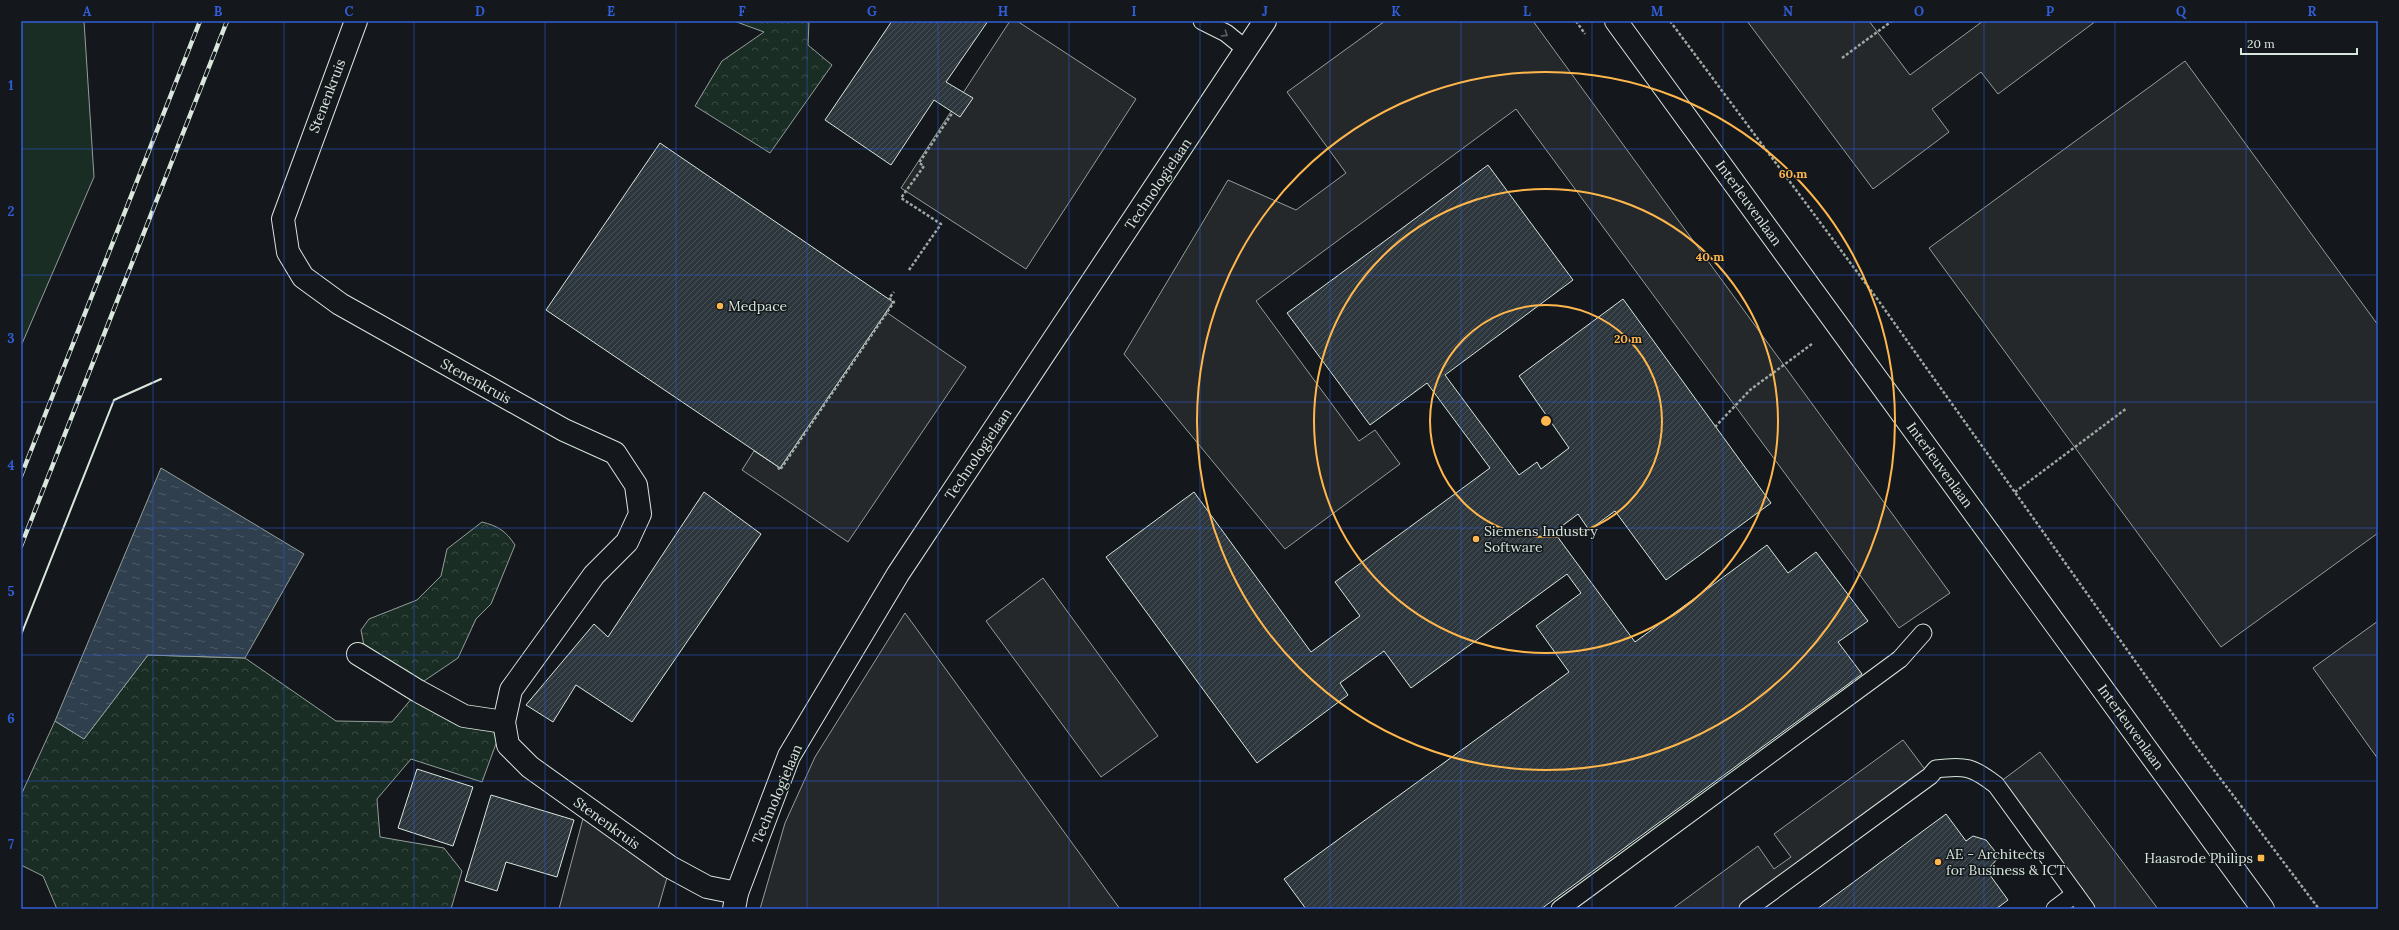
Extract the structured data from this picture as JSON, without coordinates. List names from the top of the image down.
{
  "streets": {
    "street": ["Stenenkruis", "Technologielaan", "Interleuvenlaan"]
  },
  "crossings": [
    ["Stenenkruis", "Technologielaan"]
  ],
  "places": {
    "other": ["Medpace", "Siemens Industry Software", "AE - Architects for Business & ICT"],
    "transit": ["Haasrode Philips"]
  },
  "scale_bar": "20 m",
  "grid": {
    "columns": [
      "A",
      "B",
      "C",
      "D",
      "E",
      "F",
      "G",
      "H",
      "I",
      "J",
      "K",
      "L",
      "M",
      "N",
      "O",
      "P",
      "Q",
      "R"
    ],
    "rows": [
      "1",
      "2",
      "3",
      "4",
      "5",
      "6",
      "7"
    ]
  },
  "rings": ["60 m", "40 m", "20 m"]
}
